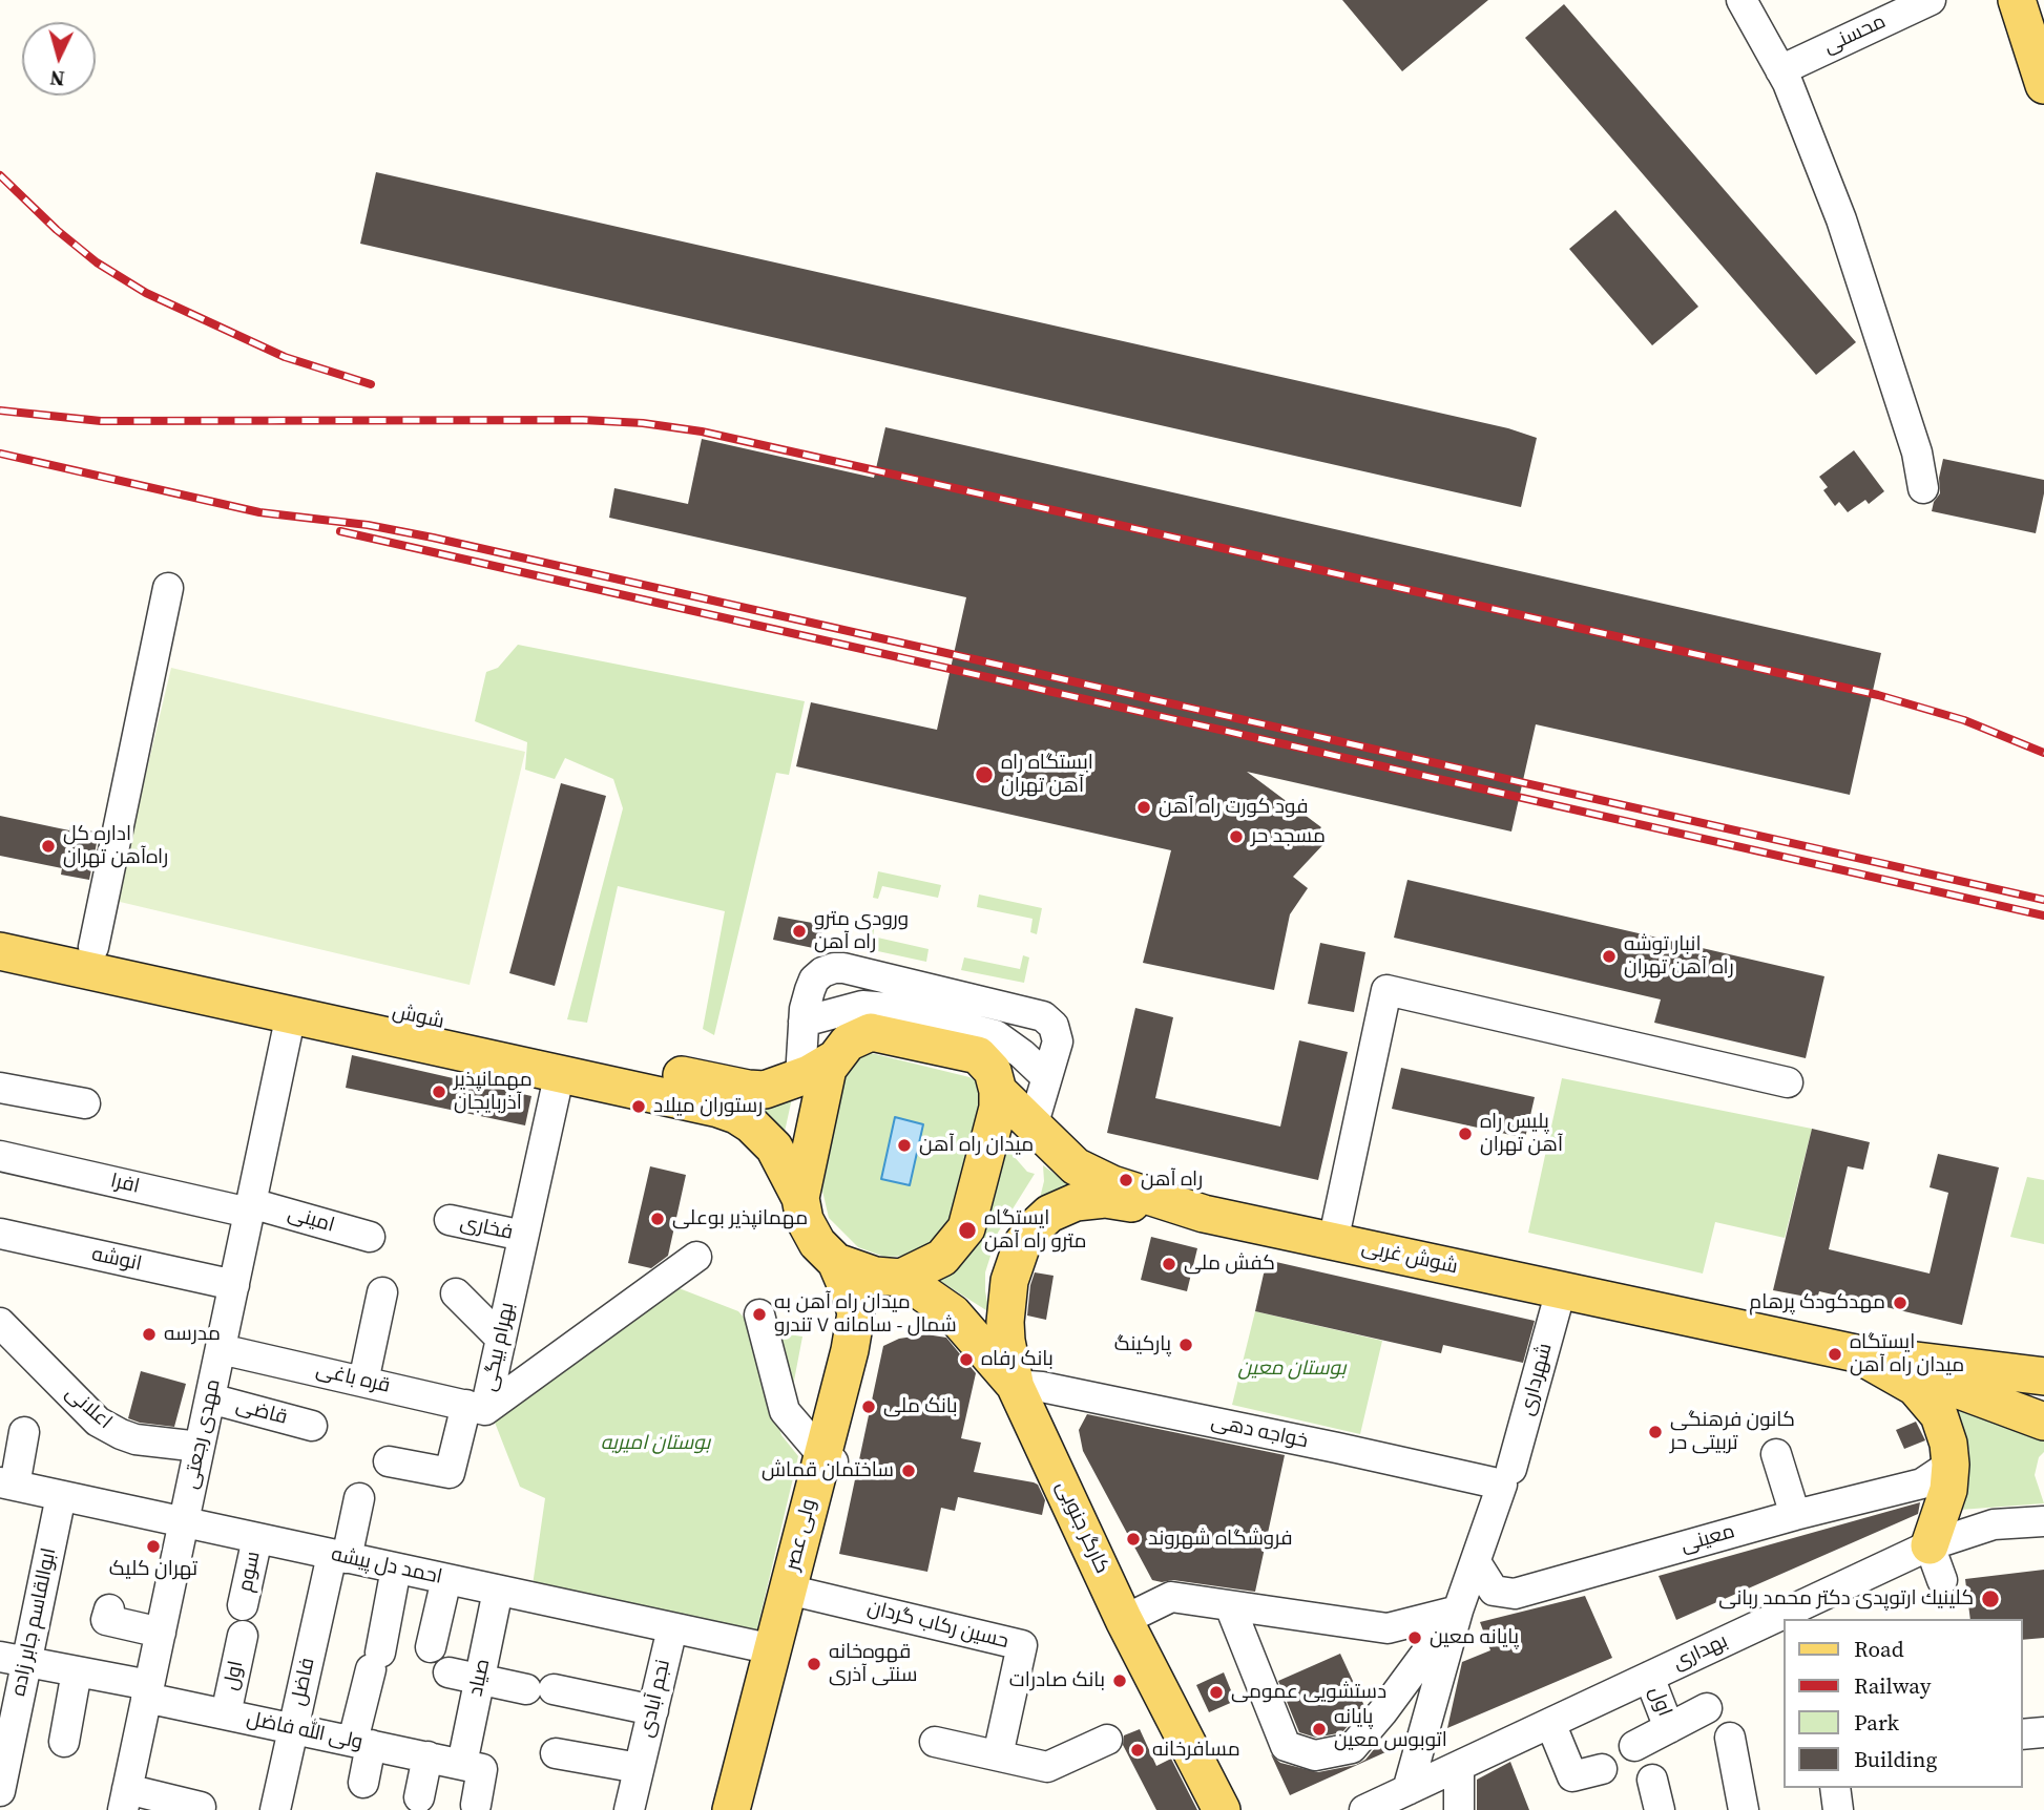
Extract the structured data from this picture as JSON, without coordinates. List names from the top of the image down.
{
  "streets": {
    "main road": [
      "شوش",
      "شوش غربی",
      "کارگر جنوبی",
      "ولی عصر"
    ],
    "street": [
      "محسنی",
      "افرا",
      "امینی",
      "فخاری",
      "انوشه",
      "بهرام بیگی",
      "قره باغی",
      "شهرداری",
      "اعلانی",
      "قاضی",
      "خواجه دهی",
      "مهدی رجعتی",
      "معینی",
      "احمد دل پیشه",
      "سوم",
      "ابوالقاسم جابر زاده",
      "حسین رکاب‌ گردان",
      "بهداری",
      "اول",
      "صیاد",
      "فاضل",
      "نجم آبادی",
      "ولی الله فاضل"
    ]
  },
  "crossings": [
    ["شوش", "شوش غربی"],
    ["شوش", "بهرام بیگی"],
    ["شوش", "مهدی رجعتی"],
    ["شوش", "کارگر جنوبی"],
    ["شوش", "ولی عصر"],
    ["افرا", "امینی"],
    ["افرا", "مهدی رجعتی"],
    ["امینی", "مهدی رجعتی"],
    ["فخاری", "بهرام بیگی"],
    ["شوش غربی", "شهرداری"],
    ["شوش غربی", "کارگر جنوبی"],
    ["شوش غربی", "ولی عصر"],
    ["انوشه", "مهدی رجعتی"],
    ["بهرام بیگی", "قره باغی"],
    ["قره باغی", "مهدی رجعتی"],
    ["شهرداری", "خواجه دهی"],
    ["شهرداری", "معینی"],
    ["اعلانی", "مهدی رجعتی"],
    ["قاضی", "مهدی رجعتی"],
    ["خواجه دهی", "کارگر جنوبی"],
    ["مهدی رجعتی", "احمد دل پیشه"],
    ["مهدی رجعتی", "ولی الله فاضل"],
    ["کارگر جنوبی", "ولی عصر"],
    ["ولی عصر", "احمد دل پیشه"],
    ["ولی عصر", "حسین رکاب‌ گردان"],
    ["احمد دل پیشه", "سوم"],
    ["احمد دل پیشه", "ابوالقاسم جابر زاده"],
    ["احمد دل پیشه", "صیاد"],
    ["احمد دل پیشه", "فاضل"],
    ["احمد دل پیشه", "نجم آبادی"],
    ["ابوالقاسم جابر زاده", "ولی الله فاضل"],
    ["بهداری", "اول"],
    ["اول", "ولی الله فاضل"],
    ["صیاد", "ولی الله فاضل"],
    ["فاضل", "ولی الله فاضل"]
  ],
  "parks": ["بوستان معین", "بوستان امیریه"],
  "places": [
    "ایستگاه راه آهن تهران",
    "فود کورت راه آهن",
    "مسجد حر",
    "اداره کل راه‌آهن تهران",
    "ورودی مترو راه آهن",
    "انبار توشه راه آهن تهران",
    "مهمانپذیر آذربایجان",
    "رستوران میلاد",
    "پلیس راه آهن تهران",
    "میدان راه آهن",
    "راه آهن",
    "مهمانپذیر بوعلی",
    "ایستگاه مترو راه آهن",
    "کفش ملی",
    "مهدکودک پرهام",
    "میدان راه آهن به شمال - سامانه ۷ تندرو",
    "مدرسه",
    "پارکینگ",
    "ایستگاه میدان راه آهن",
    "بانک رفاه",
    "بانک ملی",
    "کانون فرهنگی تربیتی حر",
    "ساختمان قماش",
    "فروشگاه شهروند",
    "تهران کلیک",
    "كلينيك ارتوپدى دكتر محمد ربانى",
    "پایانه معین",
    "قهوه‌خانه سنتی آذری",
    "بانک صادرات",
    "دستشویی عمومی",
    "پایانه اتوبوس معین",
    "مسافرخانه"
  ],
  "legend": [
    "Road",
    "Railway",
    "Park",
    "Building"
  ],
  "north": "bottom"
}
